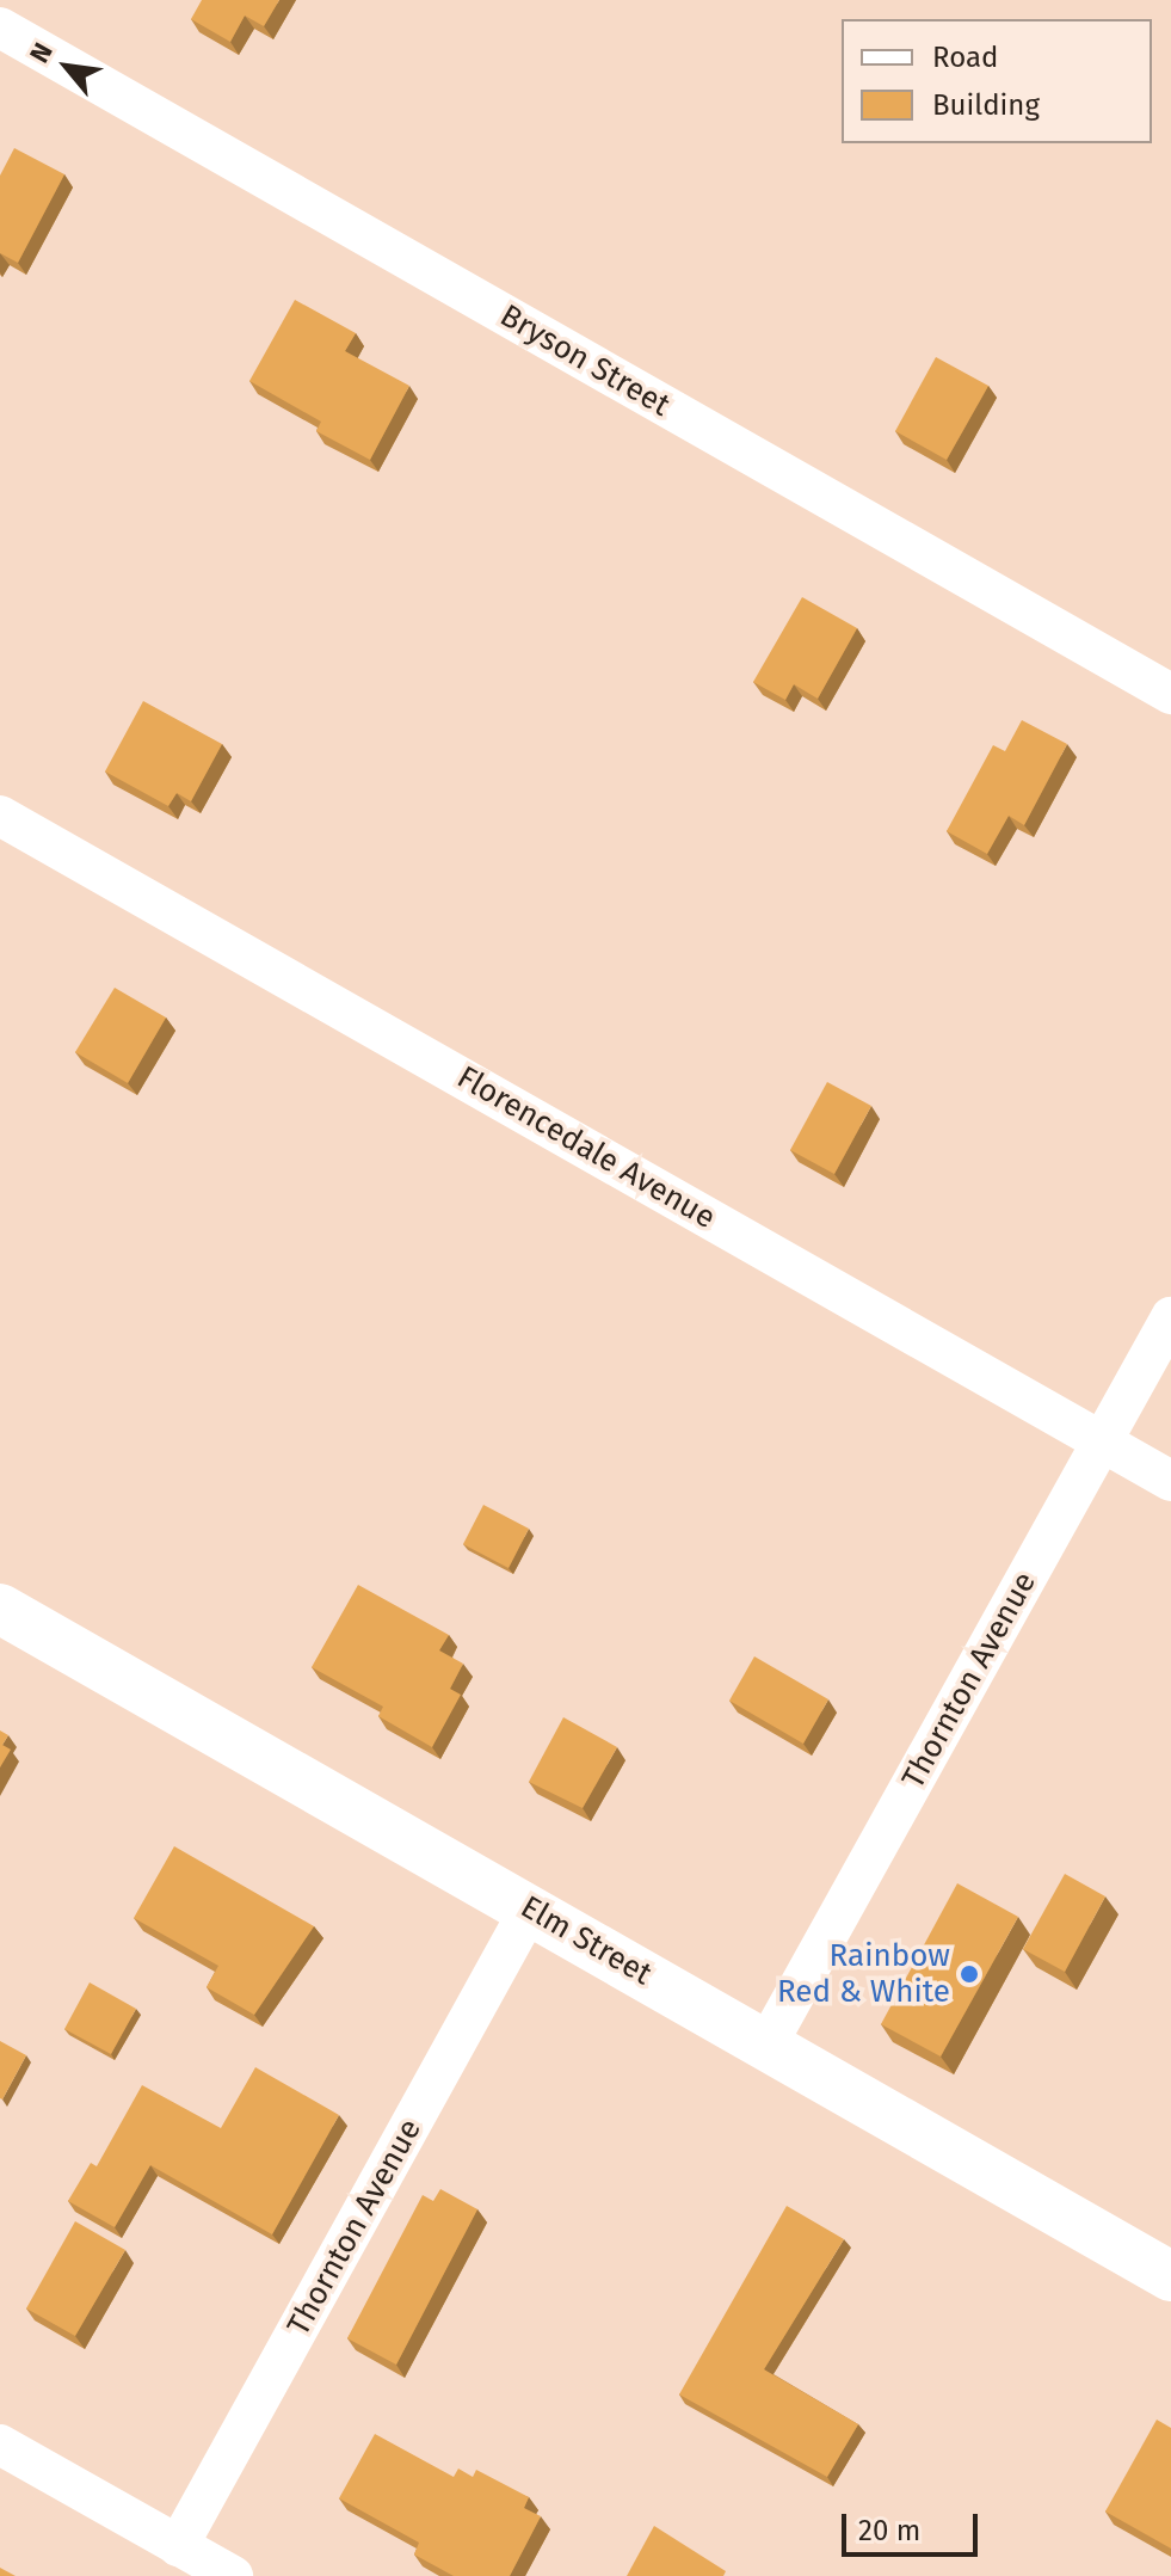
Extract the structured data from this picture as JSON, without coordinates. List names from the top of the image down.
{
  "streets": {
    "street": [
      "Bryson Street",
      "Florencedale Avenue",
      "Thornton Avenue",
      "Elm Street"
    ]
  },
  "crossings": [
    ["Florencedale Avenue", "Thornton Avenue"],
    ["Thornton Avenue", "Elm Street"]
  ],
  "places": ["Rainbow Red & White"],
  "legend": ["Road", "Building"],
  "scale_bar": "20 m",
  "north": "top left"
}
